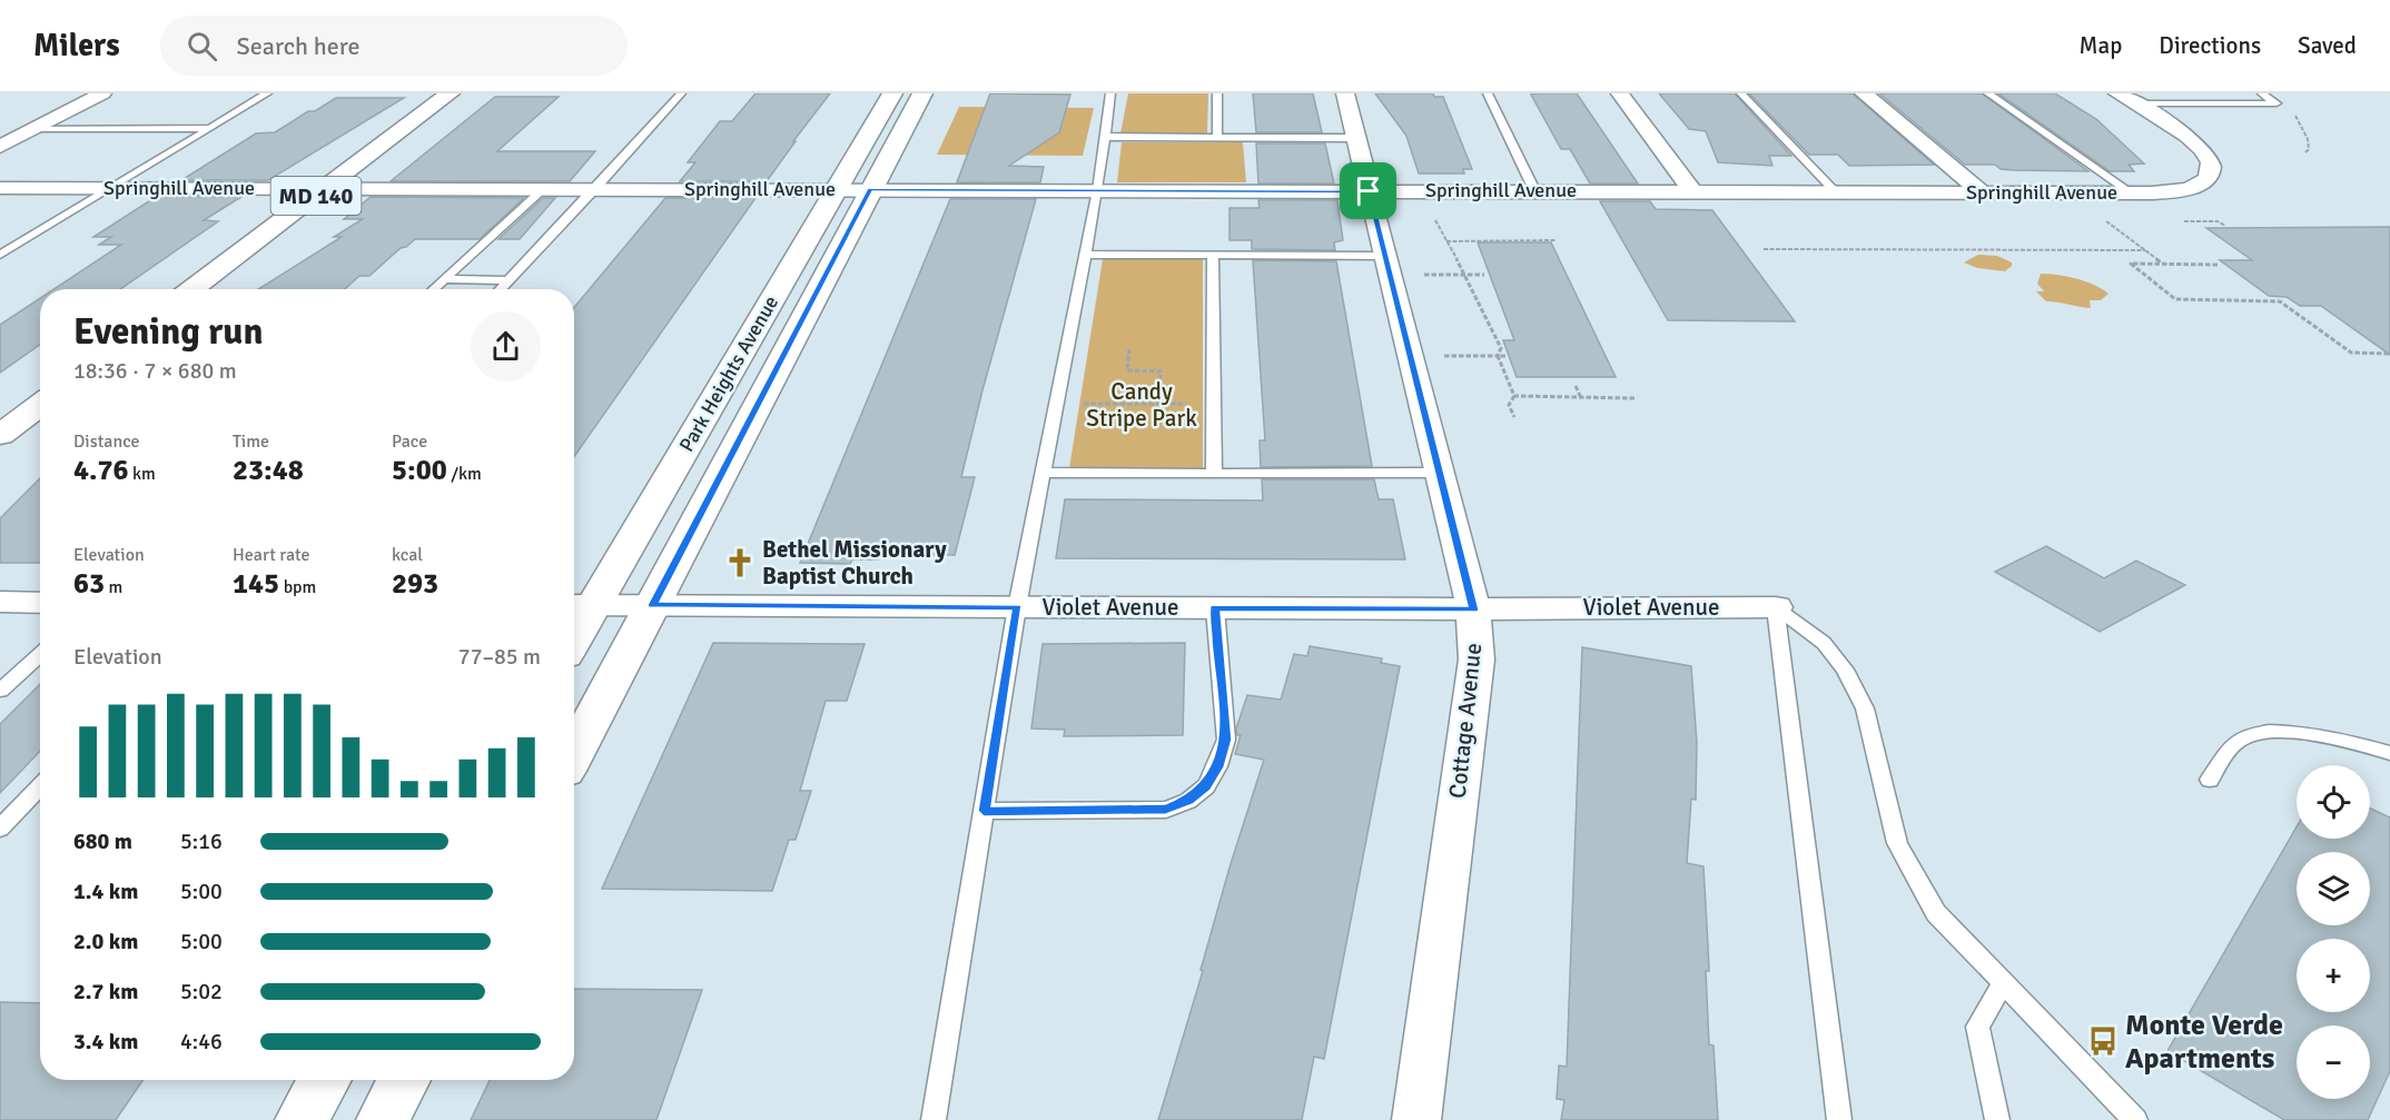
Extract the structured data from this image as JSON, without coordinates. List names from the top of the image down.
{
  "streets": {
    "main road": ["MD 140", "Park Heights Avenue"],
    "street": ["Springhill Avenue", "Violet Avenue", "Cottage Avenue"]
  },
  "crossings": [
    ["Springhill Avenue", "MD 140"],
    ["Springhill Avenue", "Park Heights Avenue"],
    ["Springhill Avenue", "Cottage Avenue"],
    ["Park Heights Avenue", "Violet Avenue"],
    ["Violet Avenue", "Cottage Avenue"]
  ],
  "parks": ["Candy Stripe Park"],
  "places": {
    "church": ["Bethel Missionary Baptist Church"],
    "bus stop": ["Monte Verde Apartments"]
  },
  "page": {
    "header": "Milers",
    "search": "Search here",
    "nav": ["Map", "Directions", "Saved"],
    "heading": ["Evening run", "18:36 · 7 × 680 m"],
    "stats": [
      ["Distance", "4.76 km"],
      ["Time", "23:48"],
      ["Pace", "5:00 /km"],
      ["Elevation", "63 m"],
      ["Heart rate", "145 bpm"],
      ["kcal", "293"]
    ],
    "chart": ["Elevation", "77–85 m"],
    "map_buttons": ["+", "−"],
    "list": [
      {
        "name": "680 m",
        "note": "5:16"
      },
      {
        "name": "1.4 km",
        "note": "5:00"
      },
      {
        "name": "2.0 km",
        "note": "5:00"
      },
      {
        "name": "2.7 km",
        "note": "5:02"
      },
      {
        "name": "3.4 km",
        "note": "4:46"
      }
    ]
  }
}
